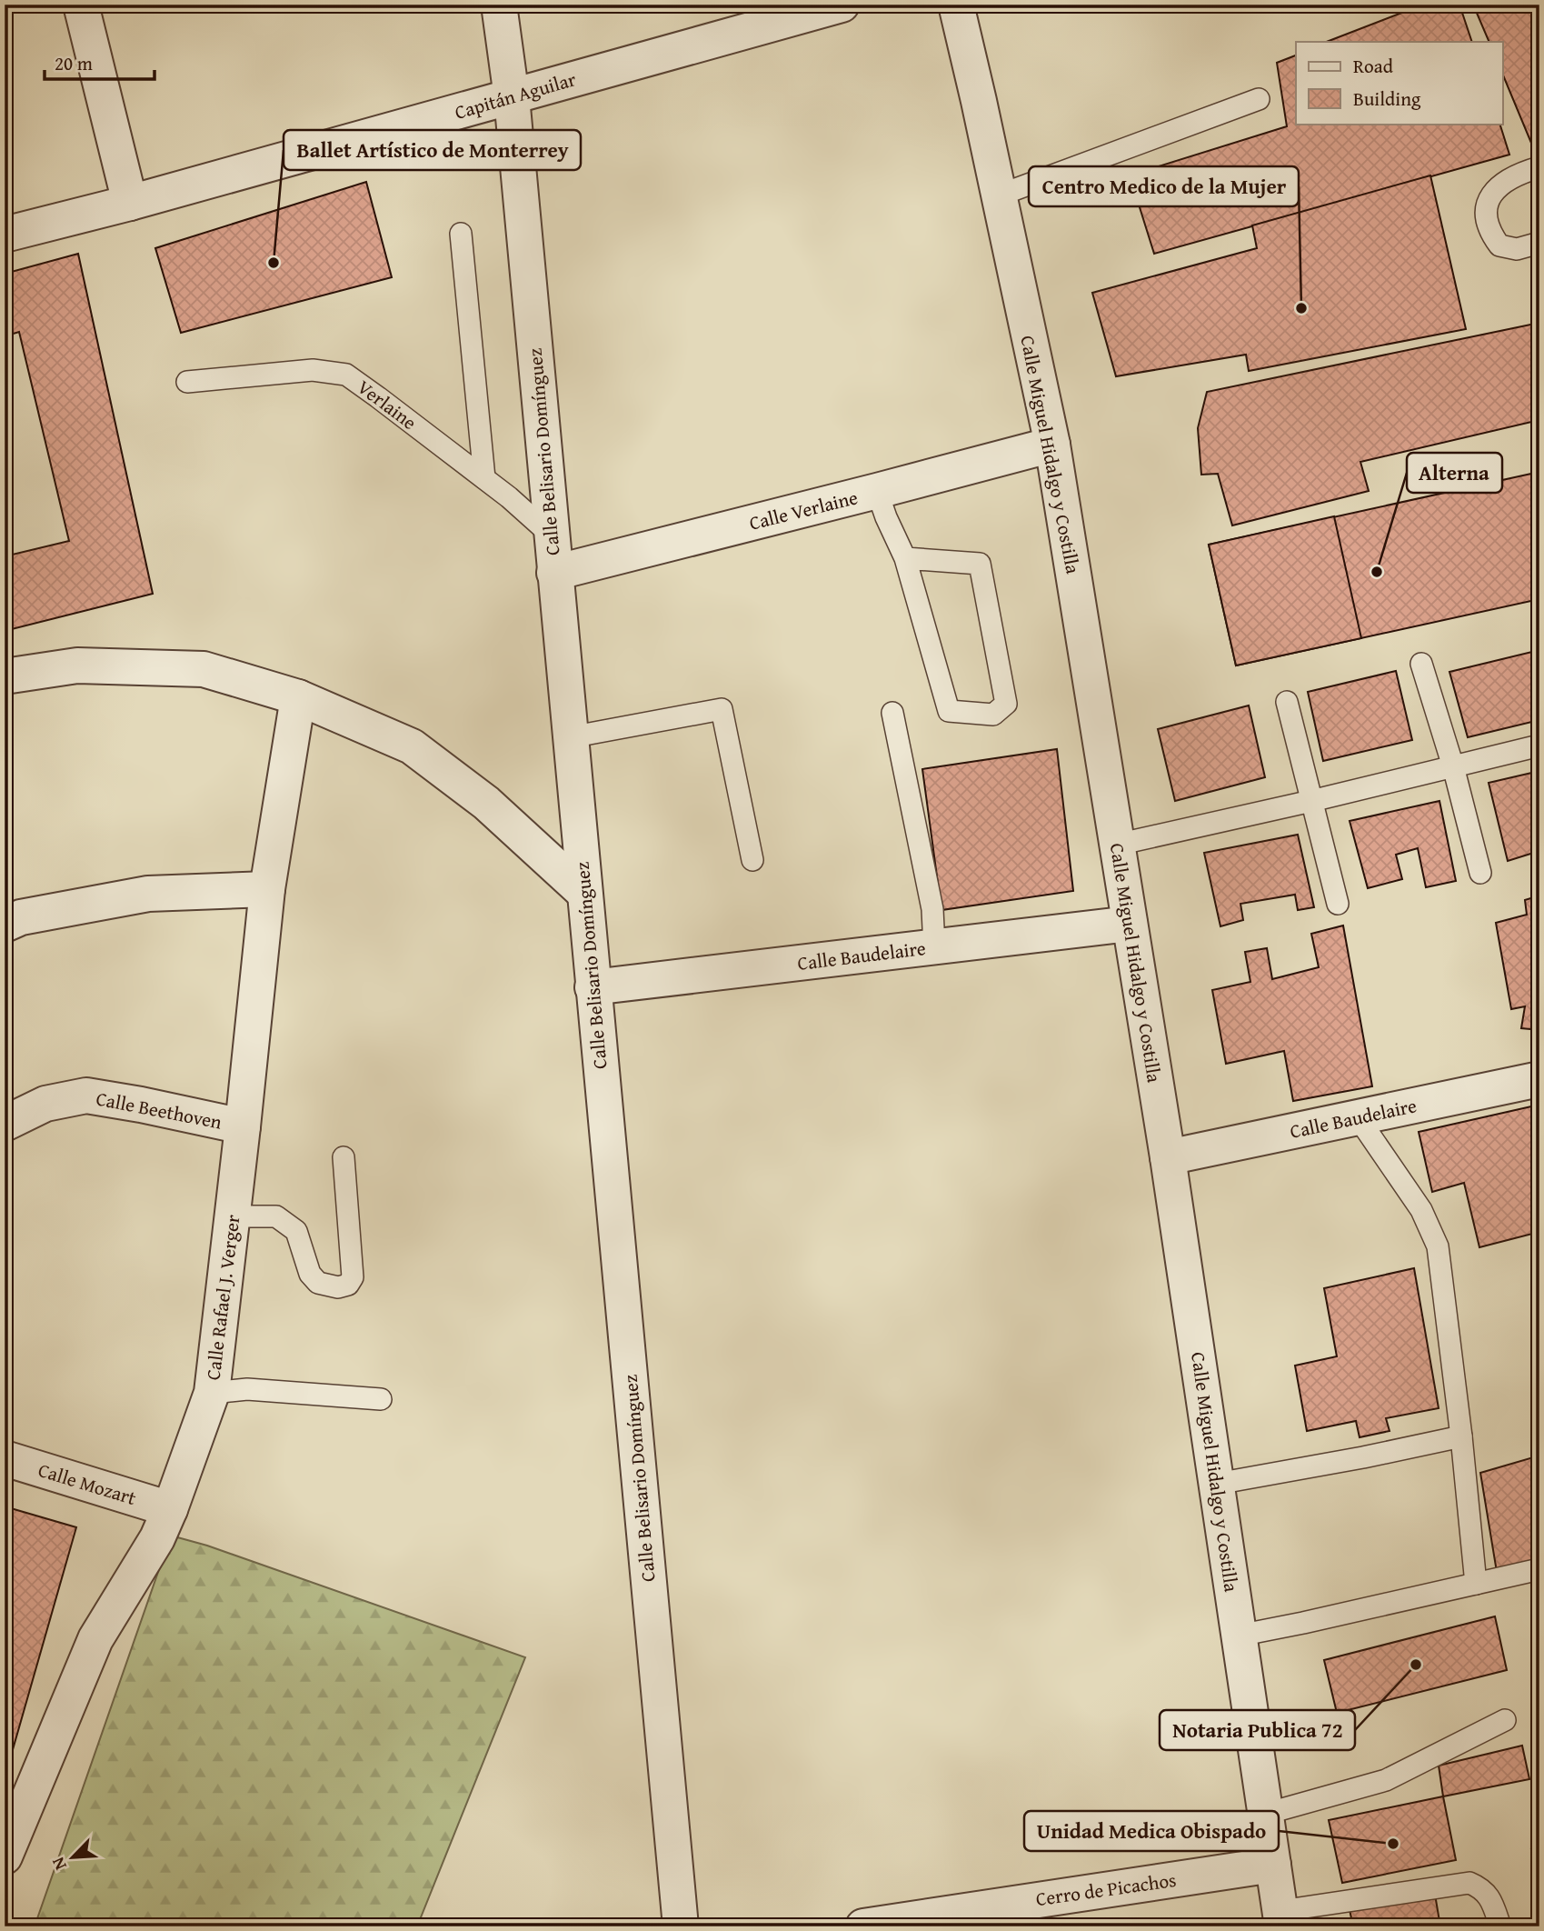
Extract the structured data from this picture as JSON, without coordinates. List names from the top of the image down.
{
  "streets": {
    "street": [
      "Capitán Aguilar",
      "Calle Belisario Domínguez",
      "Calle Miguel Hidalgo y Costilla",
      "Calle Verlaine",
      "Calle Baudelaire",
      "Calle Beethoven",
      "Calle Rafael J. Verger",
      "Calle Mozart",
      "Cerro de Picachos"
    ],
    "lane": ["Verlaine"]
  },
  "crossings": [
    ["Capitán Aguilar", "Calle Belisario Domínguez"],
    ["Verlaine", "Calle Belisario Domínguez"],
    ["Calle Belisario Domínguez", "Calle Verlaine"],
    ["Calle Belisario Domínguez", "Calle Baudelaire"],
    ["Calle Miguel Hidalgo y Costilla", "Calle Verlaine"],
    ["Calle Miguel Hidalgo y Costilla", "Calle Baudelaire"],
    ["Calle Miguel Hidalgo y Costilla", "Cerro de Picachos"],
    ["Calle Beethoven", "Calle Rafael J. Verger"],
    ["Calle Rafael J. Verger", "Calle Mozart"]
  ],
  "places": [
    "Ballet Artístico de Monterrey",
    "Centro Medico de la Mujer",
    "Alterna",
    "Notaria Publica 72",
    "Unidad Medica Obispado"
  ],
  "legend": ["Road", "Building"],
  "scale_bar": "20 m",
  "north": "bottom left"
}
